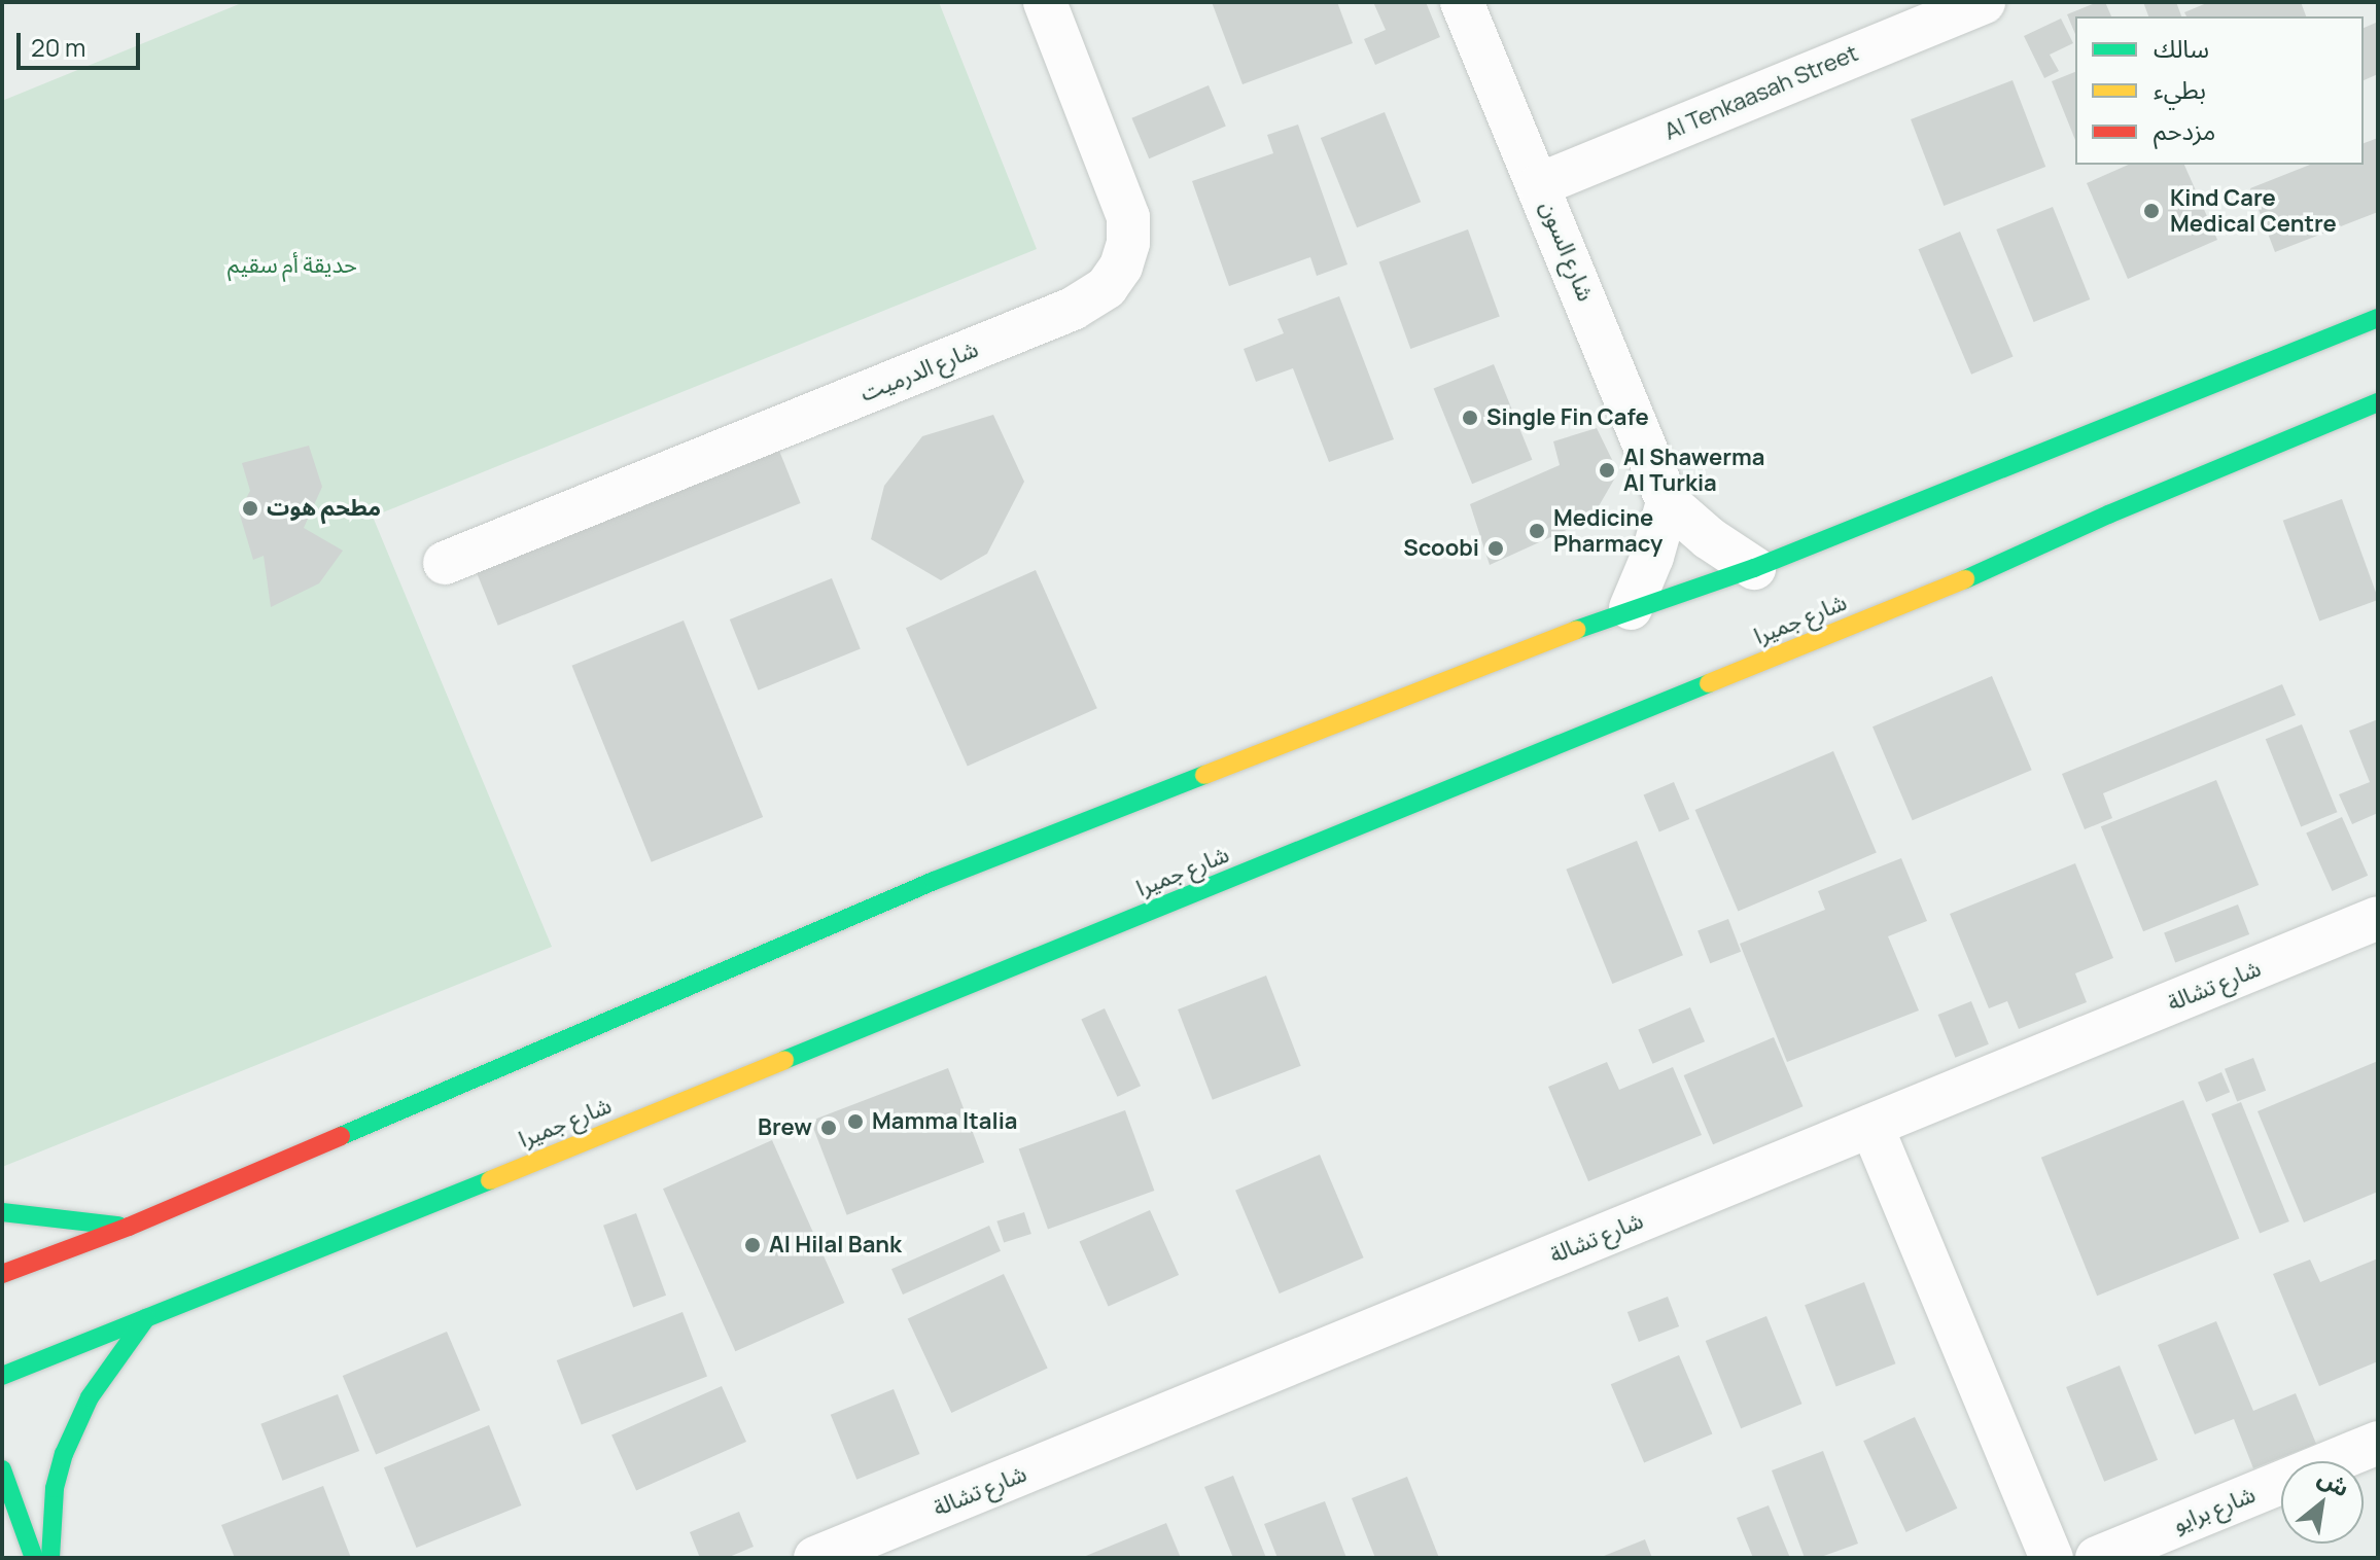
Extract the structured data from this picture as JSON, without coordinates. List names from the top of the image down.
{
  "streets": {
    "main road": ["شارع جميرا"],
    "street": [
      "Al Tenkaasah Street",
      "شارع السون",
      "شارع الدرميت",
      "شارع تشالة",
      "شارع برايو"
    ]
  },
  "crossings": [
    ["Al Tenkaasah Street", "شارع السون"]
  ],
  "parks": ["حديقة أم سقيم"],
  "places": [
    "Kind Care Medical Centre",
    "Single Fin Cafe",
    "Al Shawerma Al Turkia",
    "مطحم هوت",
    "Medicine Pharmacy",
    "Scoobi",
    "Mamma Italia",
    "Brew",
    "Al Hilal Bank"
  ],
  "legend": ["سالك", "بطيء", "مزدحم"],
  "scale_bar": "20 m",
  "north": "top right"
}
